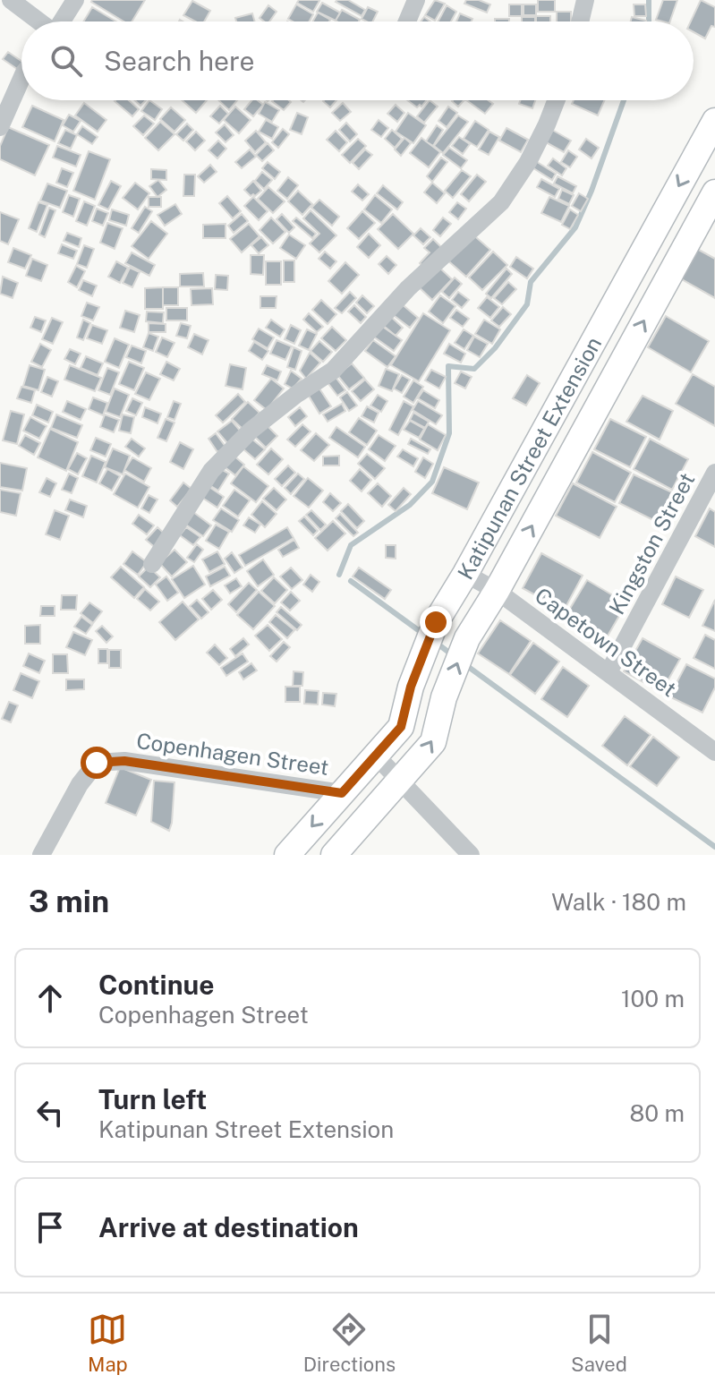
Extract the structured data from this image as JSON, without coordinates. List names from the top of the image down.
{
  "streets": {
    "street": [
      "Katipunan Street Extension",
      "Kingston Street",
      "Capetown Street",
      "Copenhagen Street"
    ]
  },
  "crossings": [
    ["Katipunan Street Extension", "Capetown Street"],
    ["Katipunan Street Extension", "Copenhagen Street"],
    ["Kingston Street", "Capetown Street"]
  ],
  "page": {
    "search": "Search here",
    "heading": ["3 min", "Walk · 180 m"],
    "list": [
      ["Continue", "Copenhagen Street", "100 m"],
      ["Turn left", "Katipunan Street Extension", "80 m"],
      "Arrive at destination"
    ],
    "nav": ["Map", "Directions", "Saved"]
  }
}
